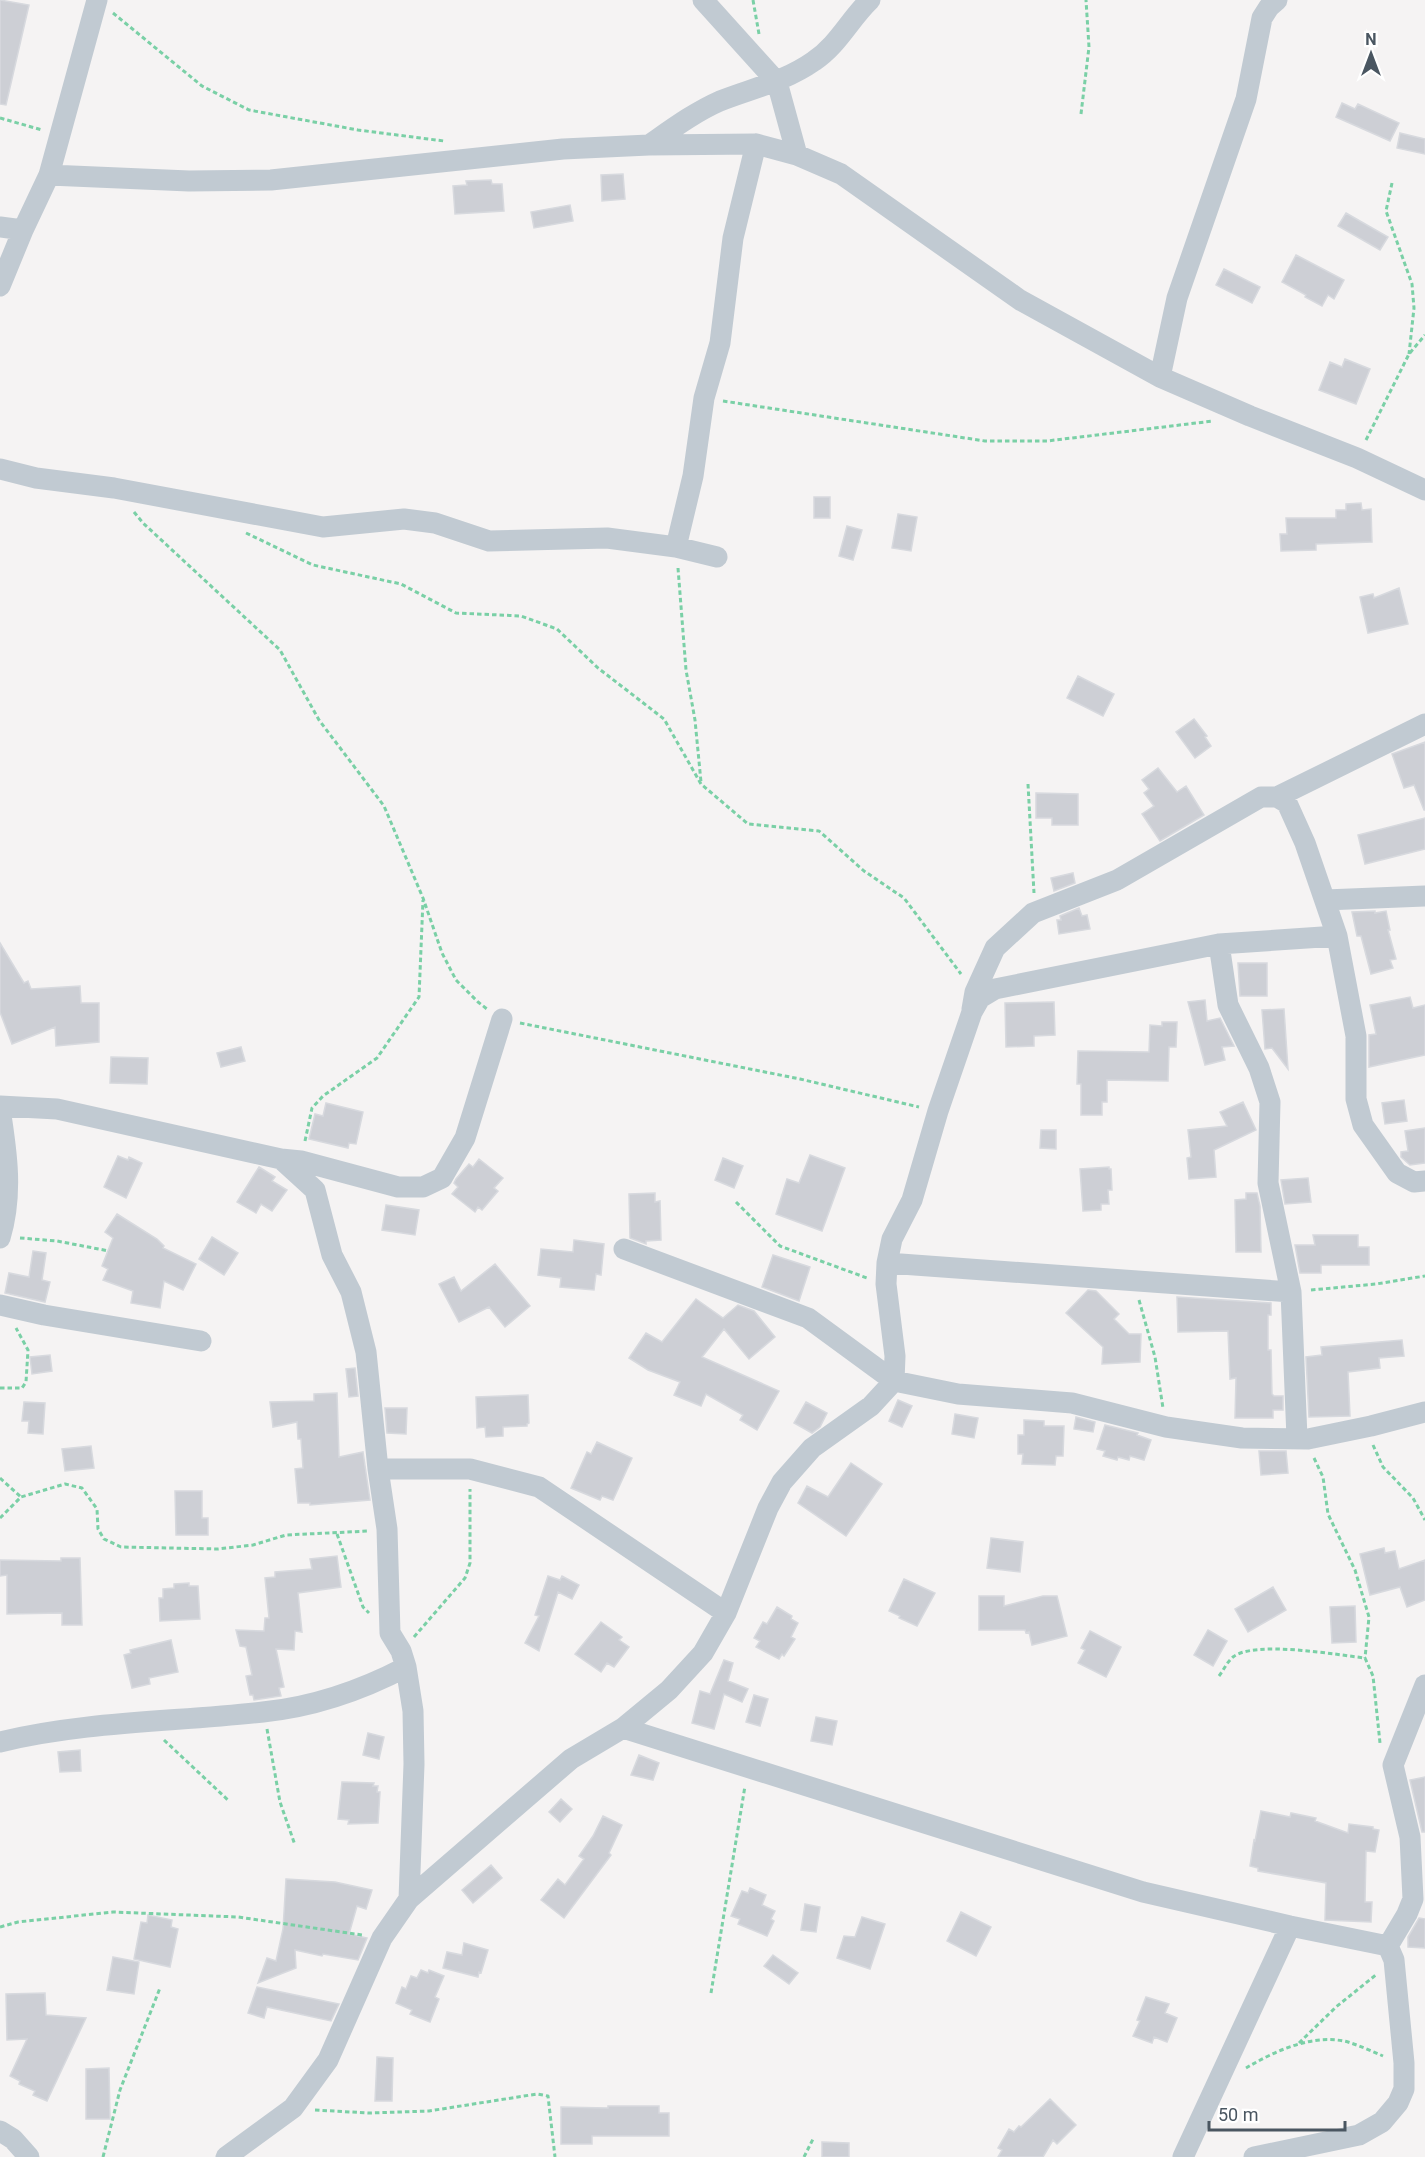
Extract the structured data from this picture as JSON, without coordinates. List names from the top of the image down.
{
  "scale_bar": "50 m",
  "north": "top"
}
